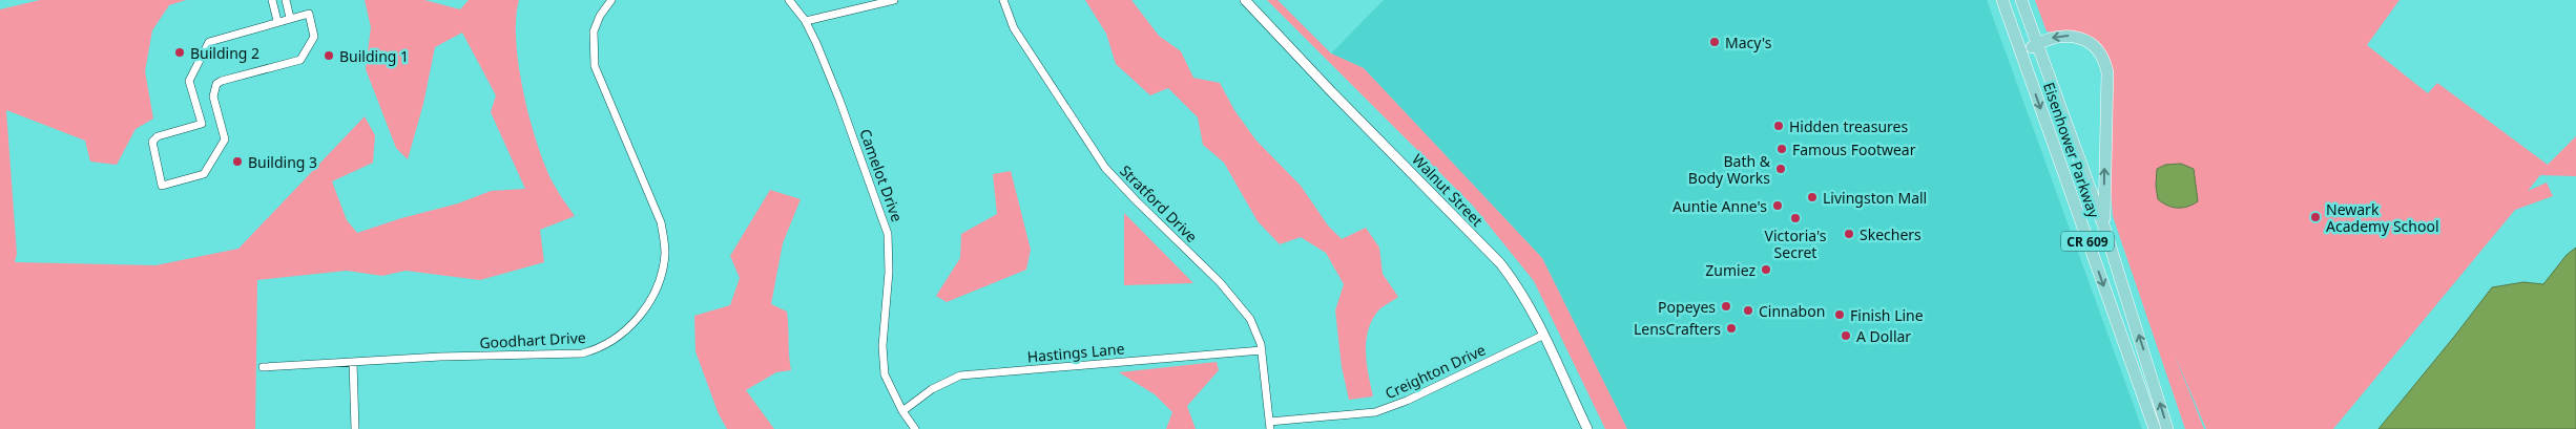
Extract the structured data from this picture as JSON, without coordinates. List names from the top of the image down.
{
  "streets": {
    "main road": ["Eisenhower Parkway", "CR 609"],
    "street": [
      "Camelot Drive",
      "Walnut Street",
      "Stratford Drive",
      "Goodhart Drive",
      "Hastings Lane",
      "Creighton Drive"
    ]
  },
  "crossings": [
    ["Camelot Drive", "Hastings Lane"],
    ["Walnut Street", "Creighton Drive"],
    ["Stratford Drive", "Hastings Lane"],
    ["Stratford Drive", "Creighton Drive"]
  ],
  "places": [
    "Macy's",
    "Building 2",
    "Building 1",
    "Hidden treasures",
    "Famous Footwear",
    "Building 3",
    "Bath & Body Works",
    "Livingston Mall",
    "Auntie Anne's",
    "Newark Academy School",
    "Victoria's Secret",
    "Skechers",
    "Zumiez",
    "Popeyes",
    "Cinnabon",
    "Finish Line",
    "LensCrafters",
    "A Dollar"
  ]
}
